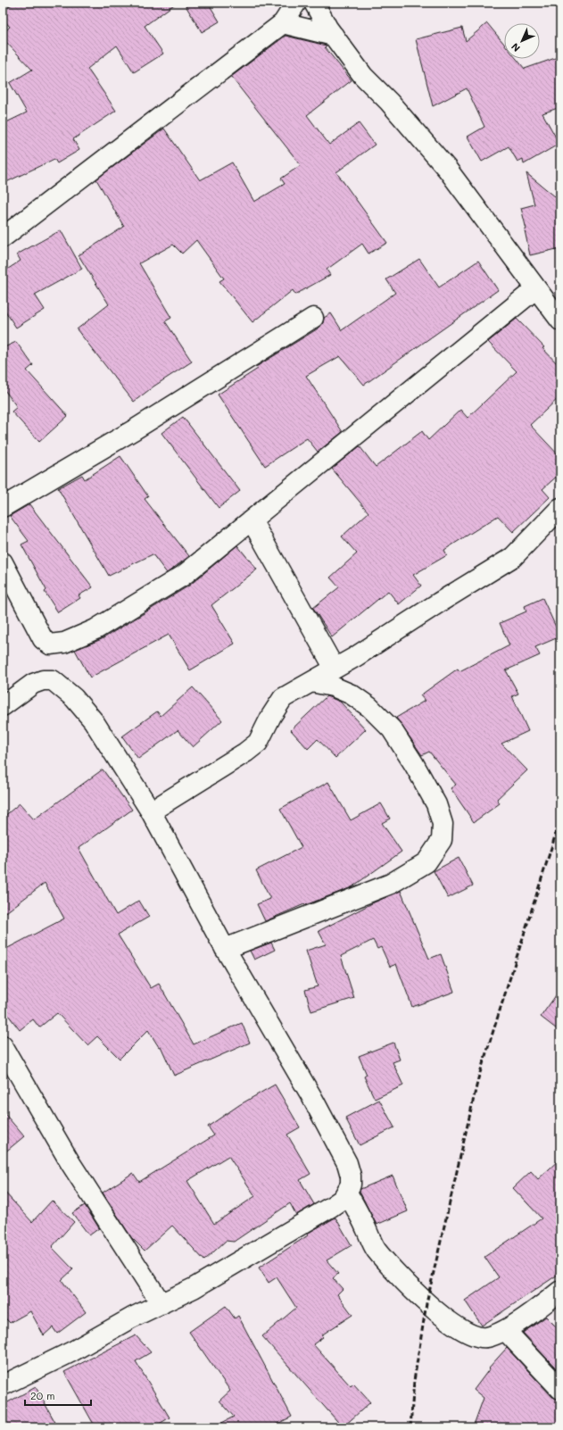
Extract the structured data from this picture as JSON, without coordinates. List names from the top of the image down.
{
  "scale_bar": "20 m",
  "north": "bottom left"
}
